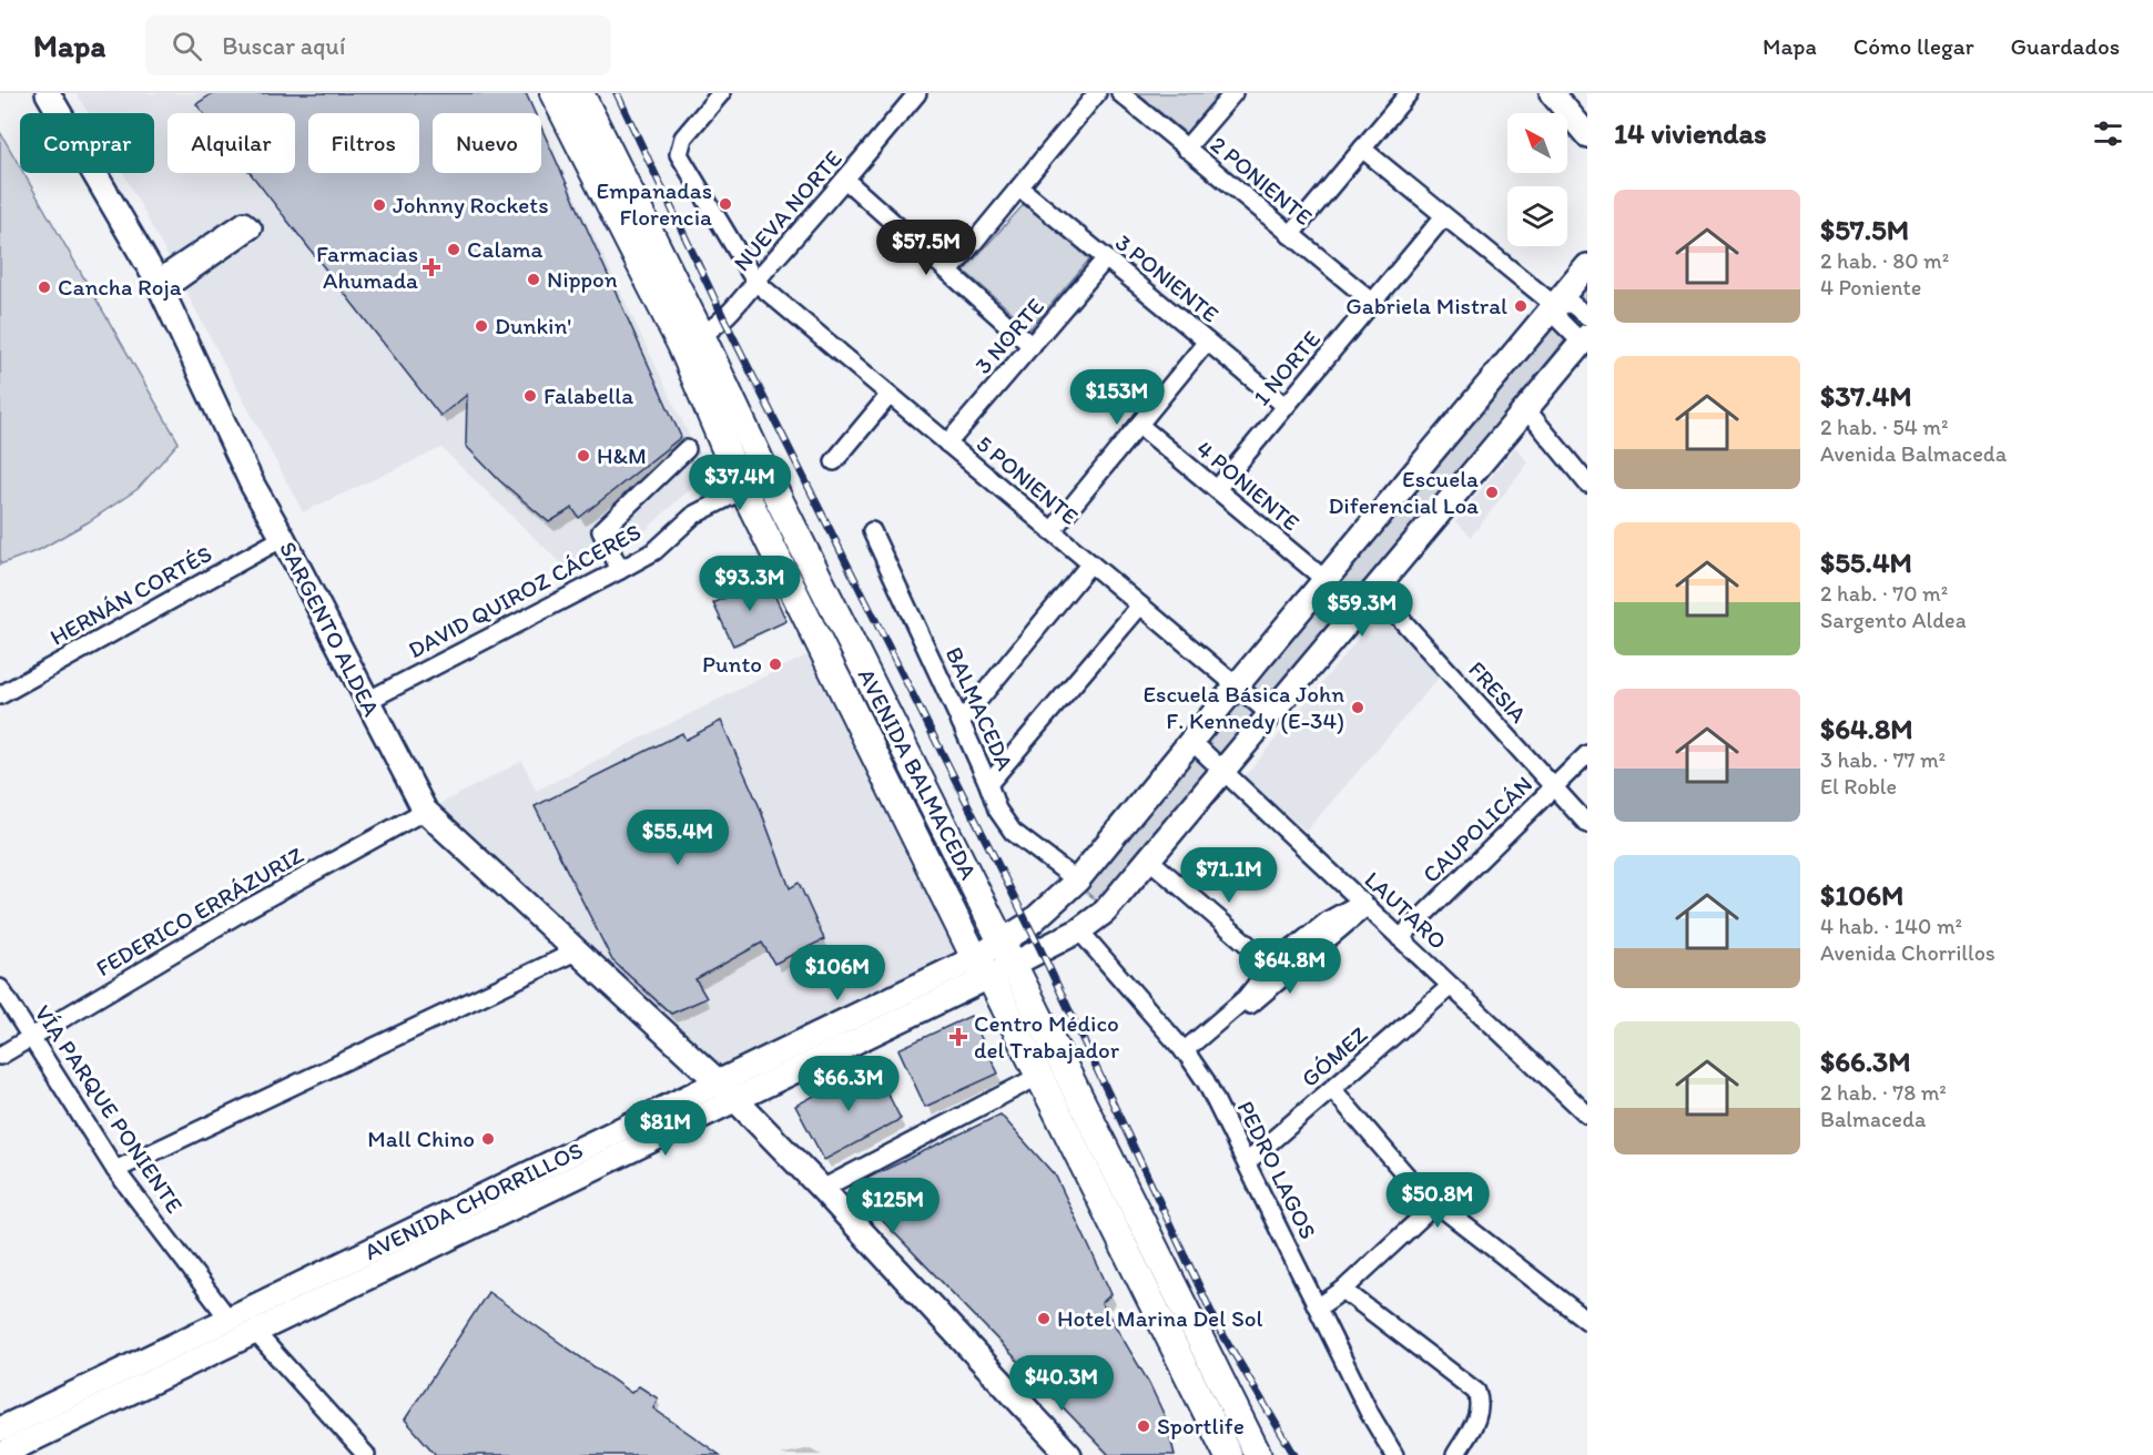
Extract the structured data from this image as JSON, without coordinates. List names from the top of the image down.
{
  "streets": {
    "main road": ["AVENIDA BALMACEDA"],
    "street": [
      "2 PONIENTE",
      "NUEVA NORTE",
      "3 PONIENTE",
      "3 NORTE",
      "1 NORTE",
      "5 PONIENTE",
      "4 PONIENTE",
      "DAVID QUIROZ CÁCERES",
      "HERNÁN CORTÉS",
      "SARGENTO ALDEA",
      "FRESIA",
      "BALMACEDA",
      "CAUPOLICÁN",
      "LAUTARO",
      "FEDERICO ERRÁZURIZ",
      "GÓMEZ",
      "VÍA PARQUE PONIENTE",
      "PEDRO LAGOS",
      "AVENIDA CHORRILLOS"
    ]
  },
  "crossings": [
    ["2 PONIENTE", "1 NORTE"],
    ["NUEVA NORTE", "5 PONIENTE"],
    ["NUEVA NORTE", "AVENIDA BALMACEDA"],
    ["3 PONIENTE", "3 NORTE"],
    ["3 PONIENTE", "1 NORTE"],
    ["3 NORTE", "5 PONIENTE"],
    ["1 NORTE", "4 PONIENTE"],
    ["DAVID QUIROZ CÁCERES", "SARGENTO ALDEA"],
    ["DAVID QUIROZ CÁCERES", "AVENIDA BALMACEDA"],
    ["HERNÁN CORTÉS", "SARGENTO ALDEA"],
    ["SARGENTO ALDEA", "FEDERICO ERRÁZURIZ"],
    ["SARGENTO ALDEA", "AVENIDA CHORRILLOS"],
    ["FRESIA", "CAUPOLICÁN"],
    ["AVENIDA BALMACEDA", "AVENIDA CHORRILLOS"],
    ["CAUPOLICÁN", "LAUTARO"],
    ["LAUTARO", "GÓMEZ"],
    ["FEDERICO ERRÁZURIZ", "VÍA PARQUE PONIENTE"],
    ["GÓMEZ", "PEDRO LAGOS"],
    ["VÍA PARQUE PONIENTE", "AVENIDA CHORRILLOS"]
  ],
  "places": {
    "other": [
      "Empanadas Florencia",
      "Johnny Rockets",
      "Calama",
      "Nippon",
      "Cancha Roja",
      "Gabriela Mistral",
      "Dunkin'",
      "Falabella",
      "H&M",
      "Escuela Diferencial Loa",
      "Punto",
      "Escuela Básica John F. Kennedy (E-34)",
      "Mall Chino",
      "Hotel Marina Del Sol",
      "Sportlife"
    ],
    "health": ["Farmacias Ahumada", "Centro Médico del Trabajador"]
  },
  "north": "top left",
  "page": {
    "header": "Mapa",
    "search": "Buscar aquí",
    "nav": ["Mapa", "Cómo llegar", "Guardados"],
    "heading": "14 viviendas",
    "chip": [
      "Comprar",
      "Alquilar",
      "Filtros",
      "Nuevo"
    ],
    "list": [
      {
        "name": "$57.5M",
        "note": "2 hab. · 80 m² · 4 Poniente"
      },
      {
        "name": "$37.4M",
        "note": "2 hab. · 54 m² · Avenida Balmaceda"
      },
      {
        "name": "$55.4M",
        "note": "2 hab. · 70 m² · Sargento Aldea"
      },
      {
        "name": "$64.8M",
        "note": "3 hab. · 77 m² · El Roble"
      },
      {
        "name": "$106M",
        "note": "4 hab. · 140 m² · Avenida Chorrillos"
      },
      {
        "name": "$66.3M",
        "note": "2 hab. · 78 m² · Balmaceda"
      }
    ],
    "price": [
      "$57.5M",
      "$153M",
      "$37.4M",
      "$93.3M",
      "$59.3M",
      "$55.4M",
      "$71.1M",
      "$64.8M",
      "$106M",
      "$66.3M",
      "$81M",
      "$50.8M",
      "$125M",
      "$40.3M"
    ]
  }
}
